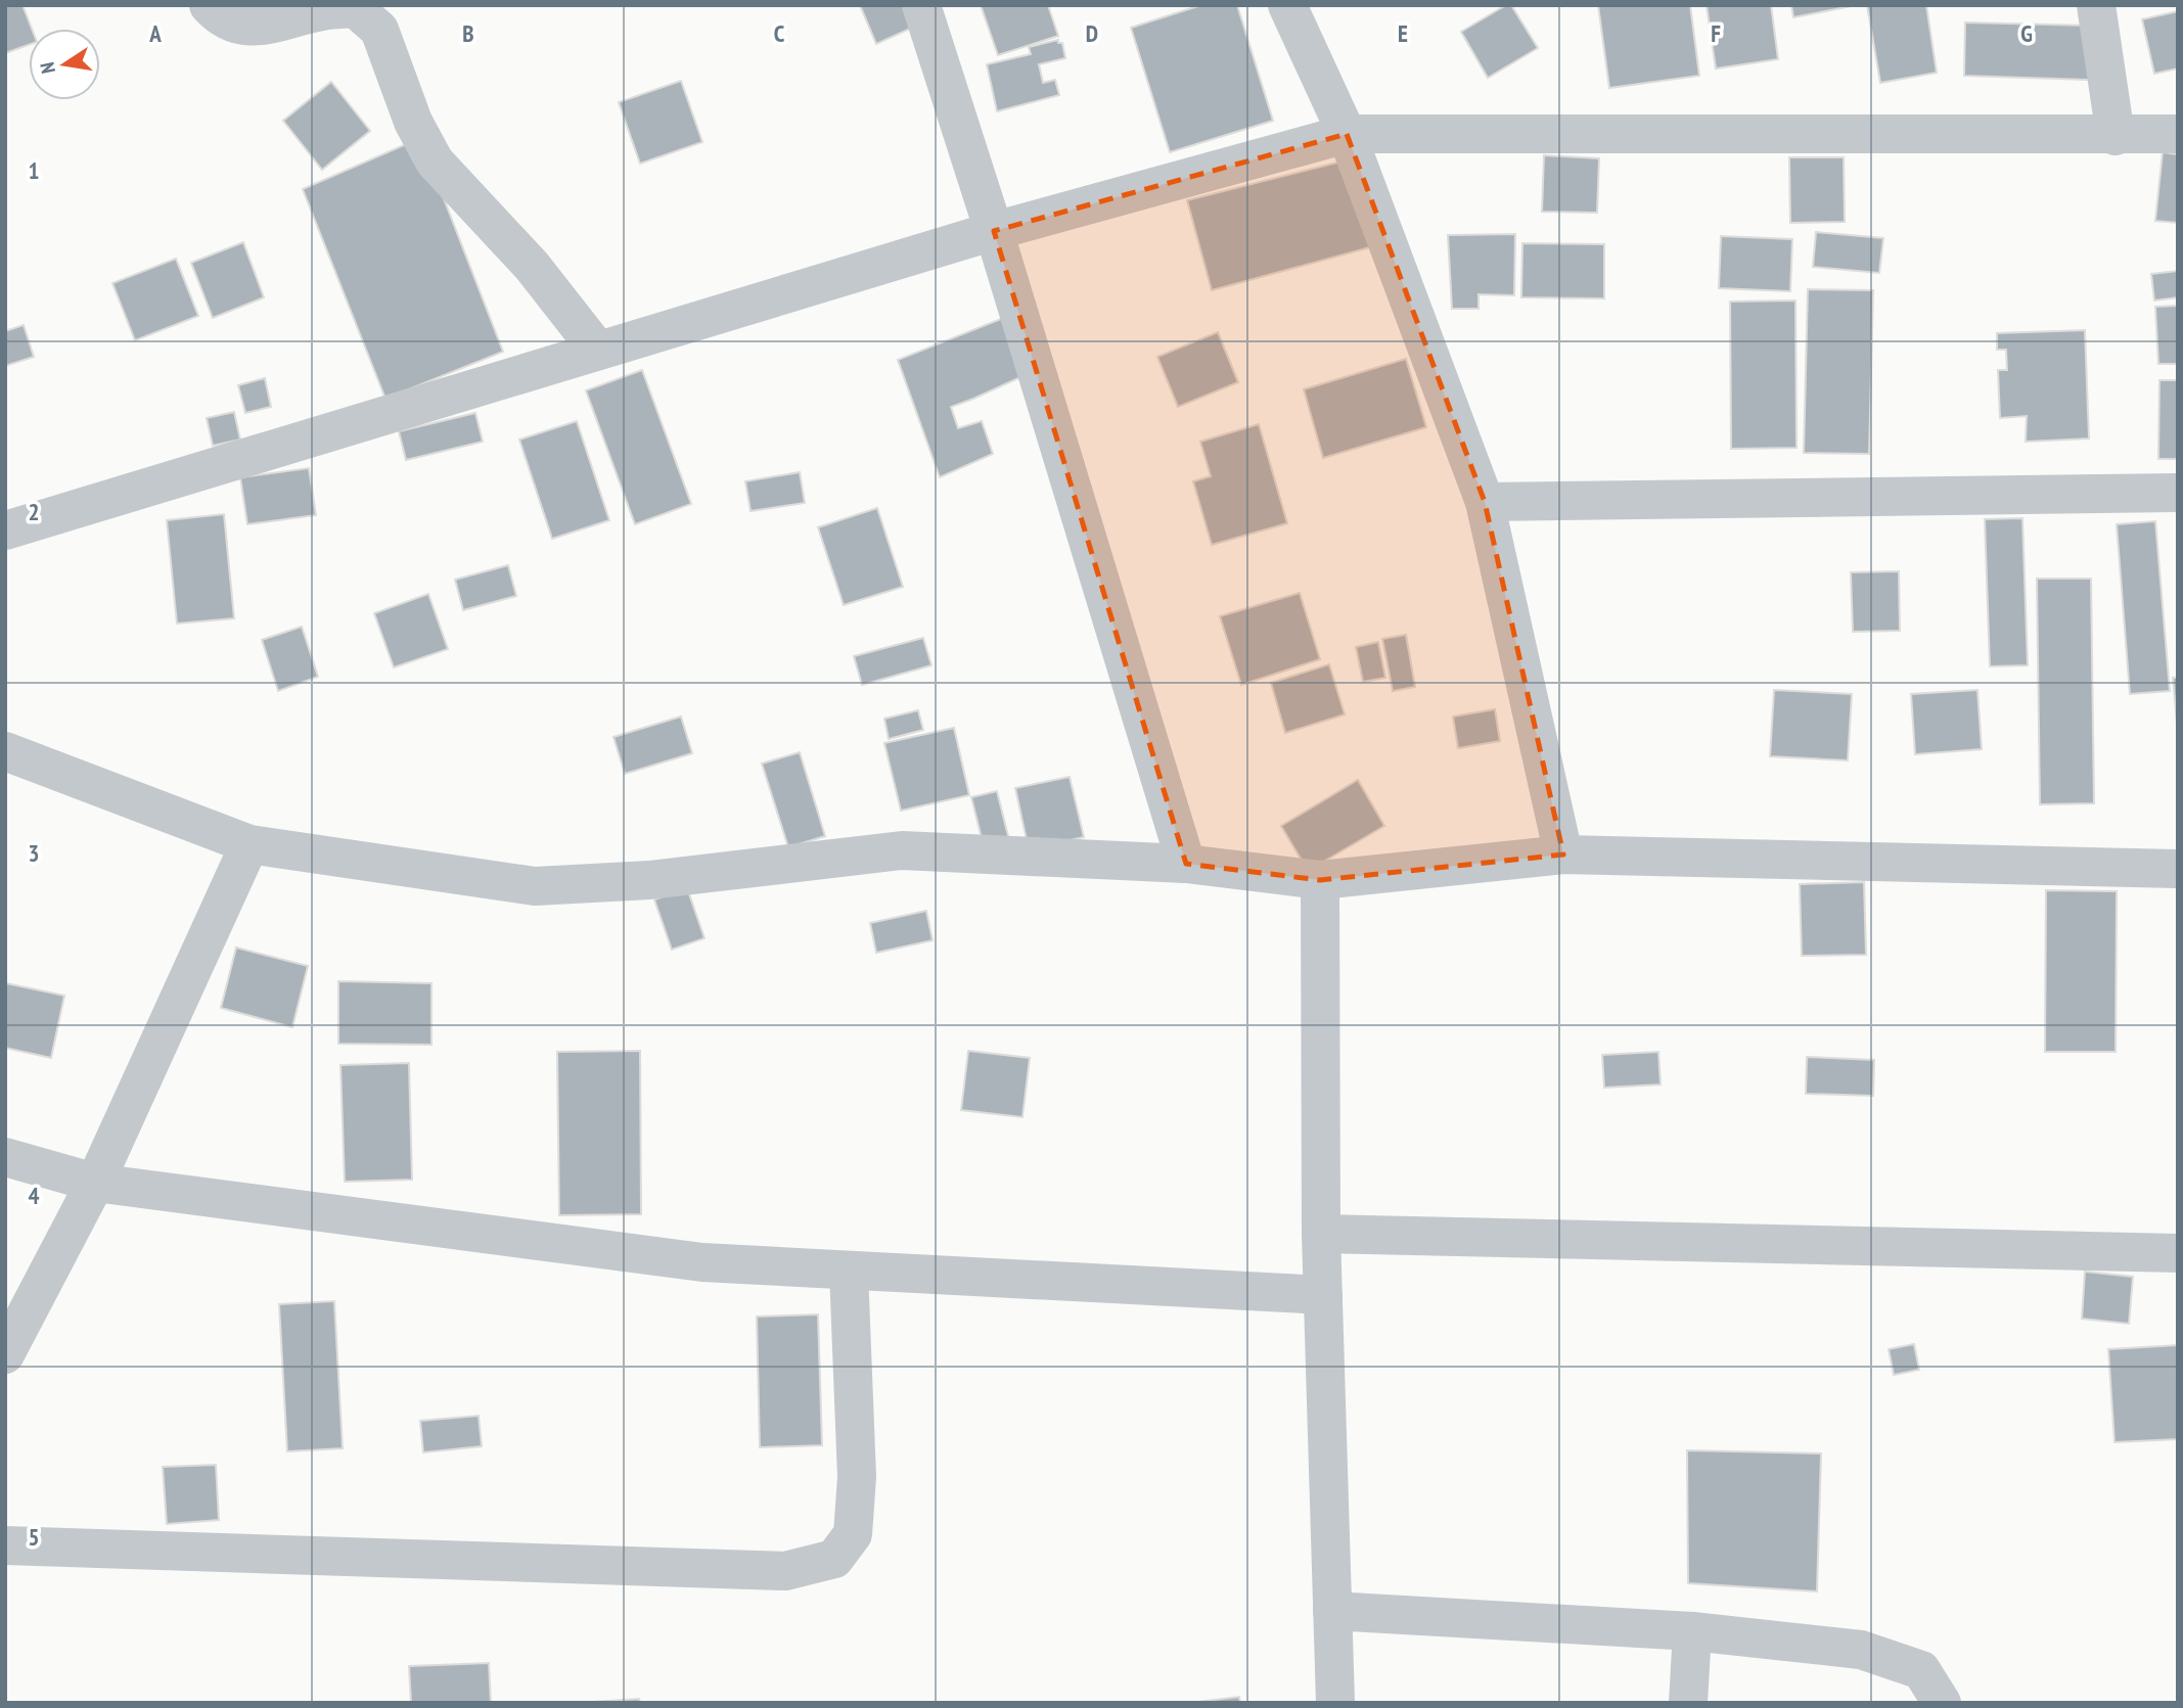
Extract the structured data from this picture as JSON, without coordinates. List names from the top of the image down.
{
  "north": "left",
  "grid": {
    "columns": [
      "A",
      "B",
      "C",
      "D",
      "E",
      "F",
      "G"
    ],
    "rows": [
      "1",
      "2",
      "3",
      "4",
      "5"
    ]
  }
}
